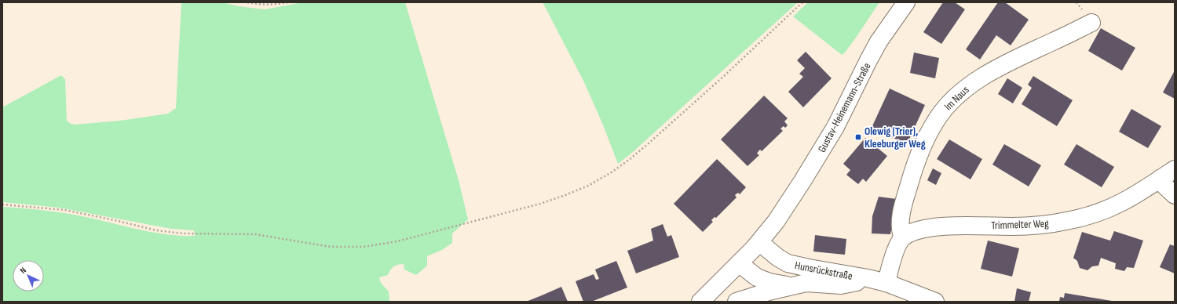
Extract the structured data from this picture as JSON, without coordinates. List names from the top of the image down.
{
  "streets": {
    "main road": [
      "Im Naus",
      "Gustav-Heinemann-Straße",
      "Trimmelter Weg",
      "Hunsrückstraße"
    ]
  },
  "crossings": [
    ["Im Naus", "Trimmelter Weg"],
    ["Gustav-Heinemann-Straße", "Hunsrückstraße"]
  ],
  "places": {
    "transit": ["Olewig (Trier), Kleeburger Weg"]
  },
  "north": "top left"
}
